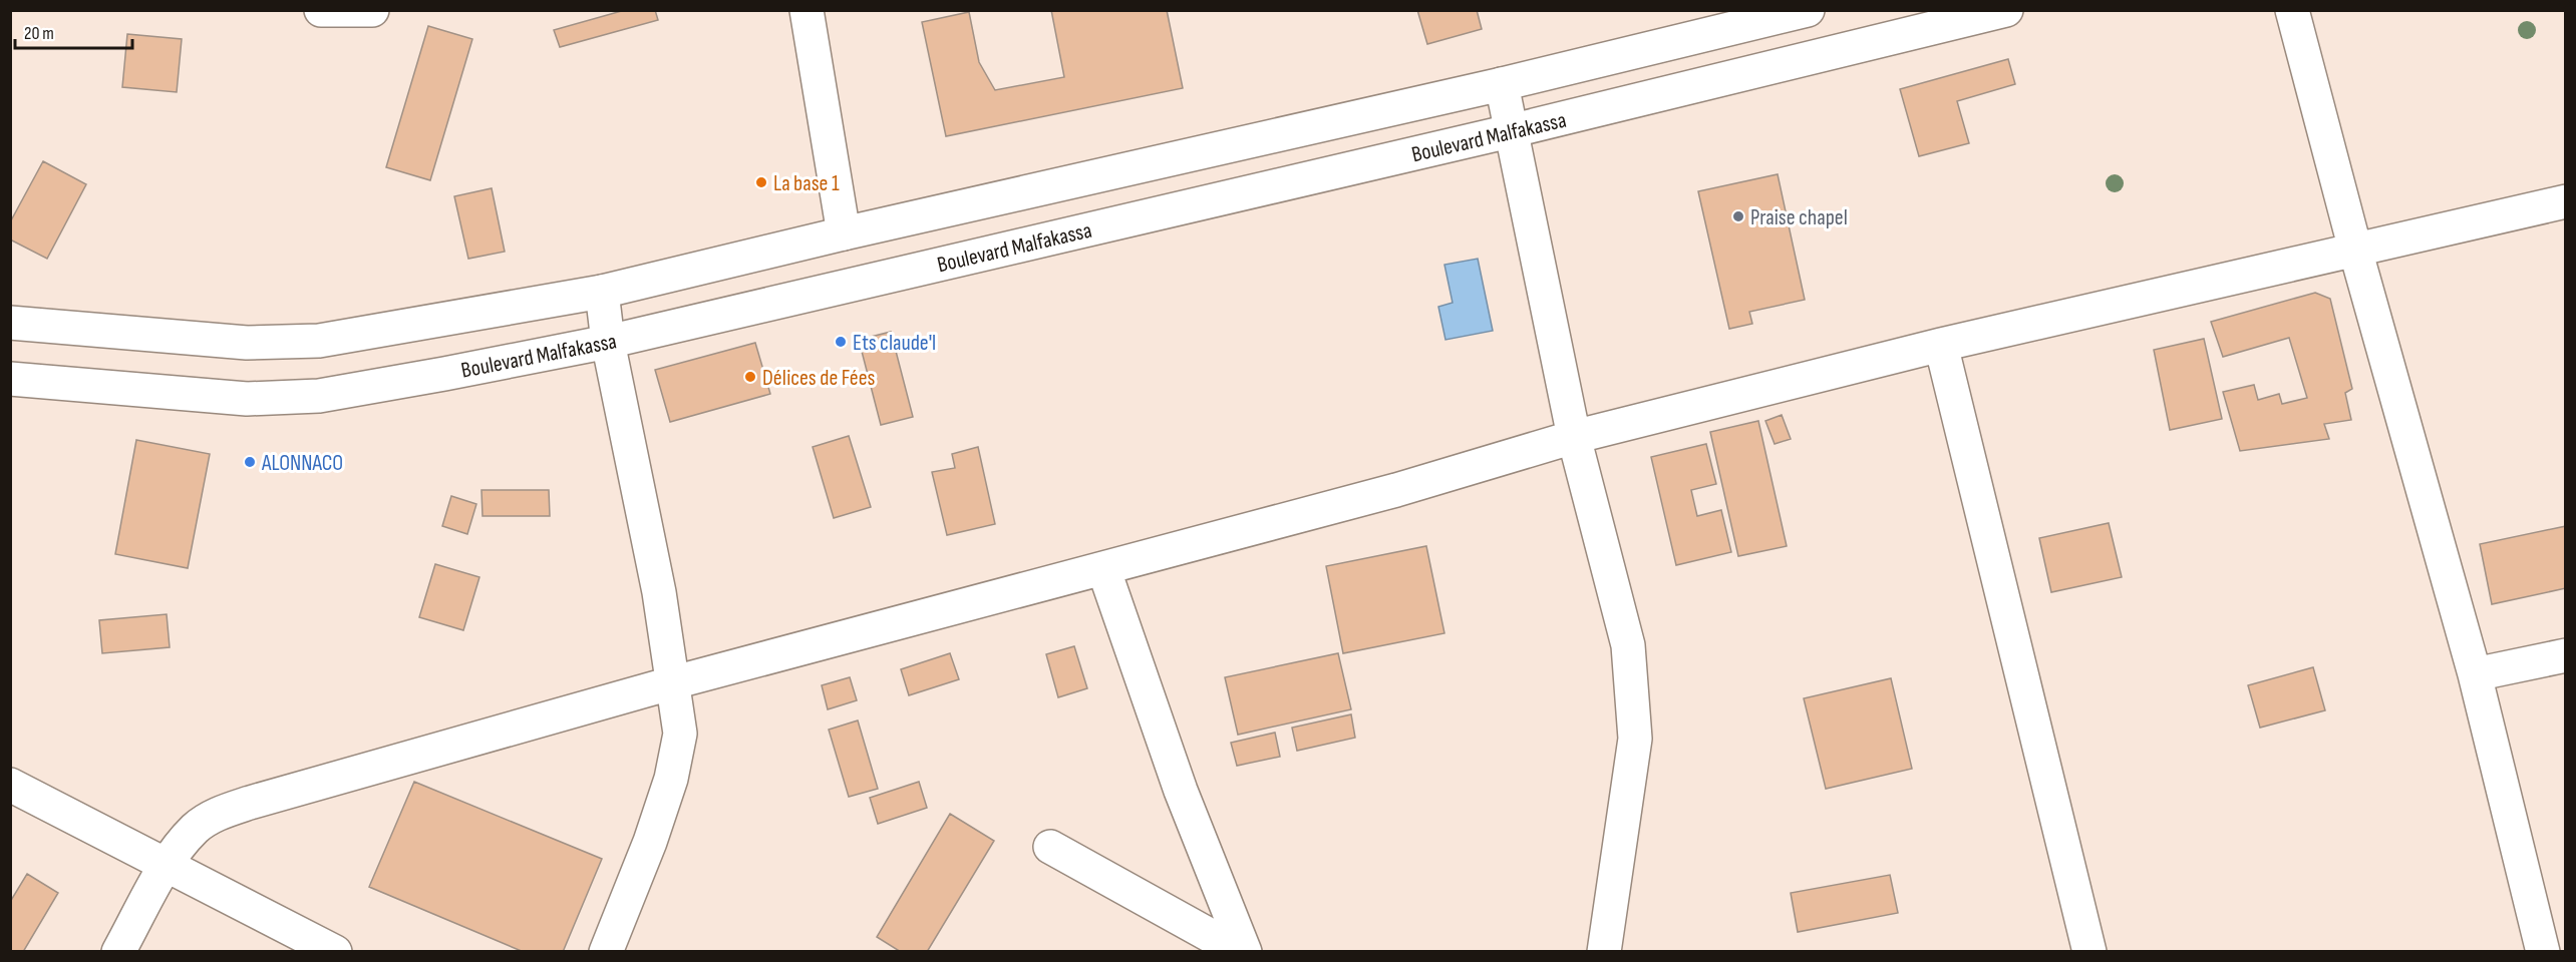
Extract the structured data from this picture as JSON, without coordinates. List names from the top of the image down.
{
  "streets": {
    "street": ["Boulevard Malfakassa"]
  },
  "places": [
    "La base 1",
    "Praise chapel",
    "Ets claude'l",
    "Délices de Fées",
    "ALONNACO"
  ],
  "scale_bar": "20 m"
}
